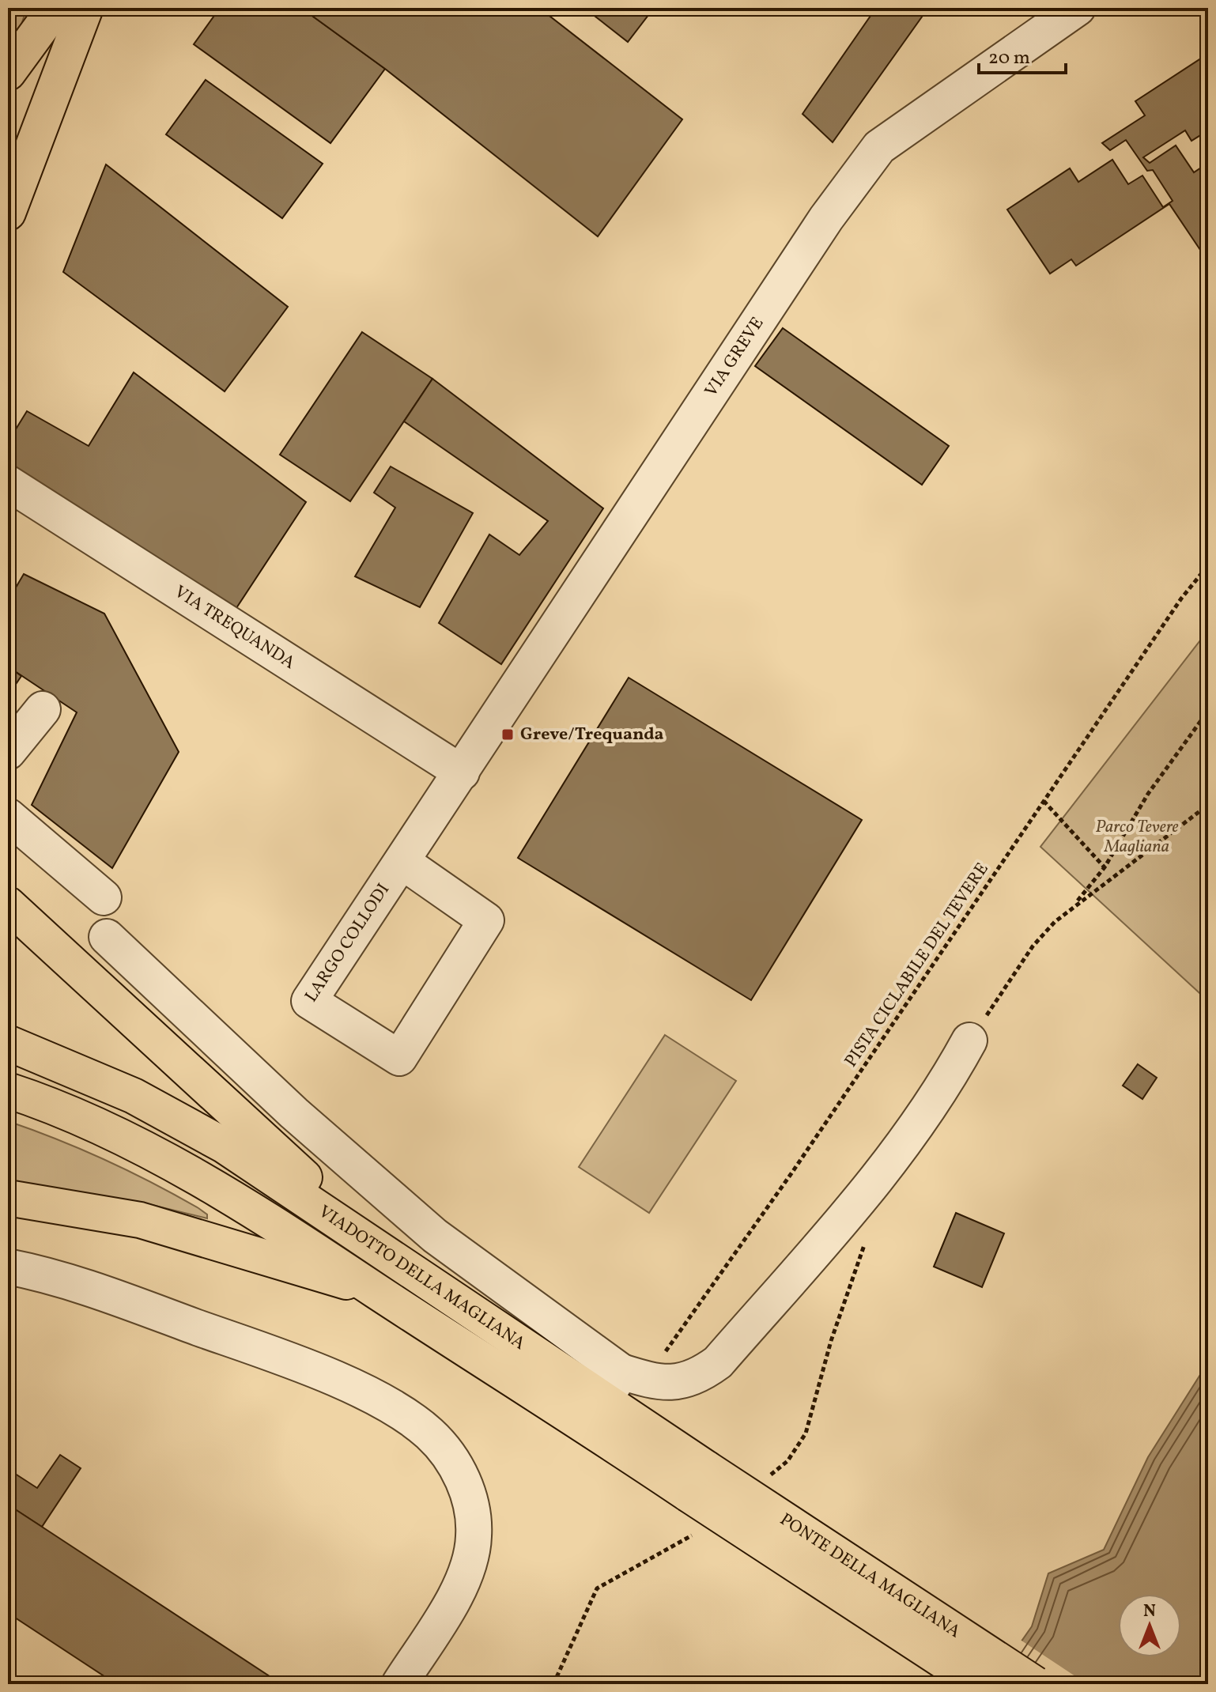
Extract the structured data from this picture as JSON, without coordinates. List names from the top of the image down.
{
  "streets": {
    "main road": ["VIADOTTO DELLA MAGLIANA", "PONTE DELLA MAGLIANA"],
    "street": ["VIA GREVE", "VIA TREQUANDA", "LARGO COLLODI"],
    "path": ["PISTA CICLABILE DEL TEVERE"]
  },
  "crossings": [
    ["VIA GREVE", "VIA TREQUANDA"],
    ["VIA GREVE", "LARGO COLLODI"],
    ["VIA TREQUANDA", "LARGO COLLODI"],
    ["PISTA CICLABILE DEL TEVERE", "VIADOTTO DELLA MAGLIANA"],
    ["VIADOTTO DELLA MAGLIANA", "PONTE DELLA MAGLIANA"]
  ],
  "parks": ["Parco Tevere Magliana"],
  "places": {
    "transit": ["Greve/Trequanda"]
  },
  "scale_bar": "20 m",
  "north": "top"
}
